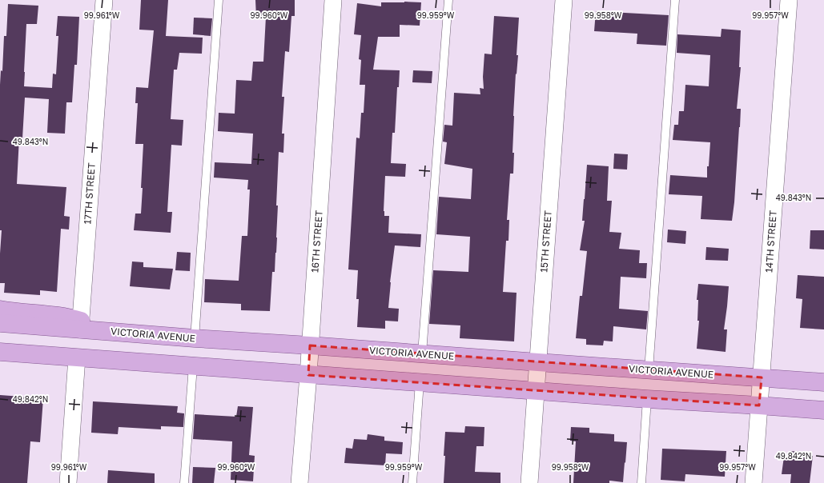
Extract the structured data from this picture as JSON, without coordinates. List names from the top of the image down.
{
  "streets": {
    "main road": ["VICTORIA AVENUE"],
    "street": [
      "17TH STREET",
      "16TH STREET",
      "15TH STREET",
      "14TH STREET"
    ]
  },
  "crossings": [
    ["17TH STREET", "VICTORIA AVENUE"],
    ["16TH STREET", "VICTORIA AVENUE"],
    ["15TH STREET", "VICTORIA AVENUE"],
    ["14TH STREET", "VICTORIA AVENUE"]
  ],
  "coordinates": [
    "99.961°W",
    "99.960°W",
    "99.959°W",
    "99.958°W",
    "99.957°W",
    "49.843°N",
    "49.842°N"
  ]
}
